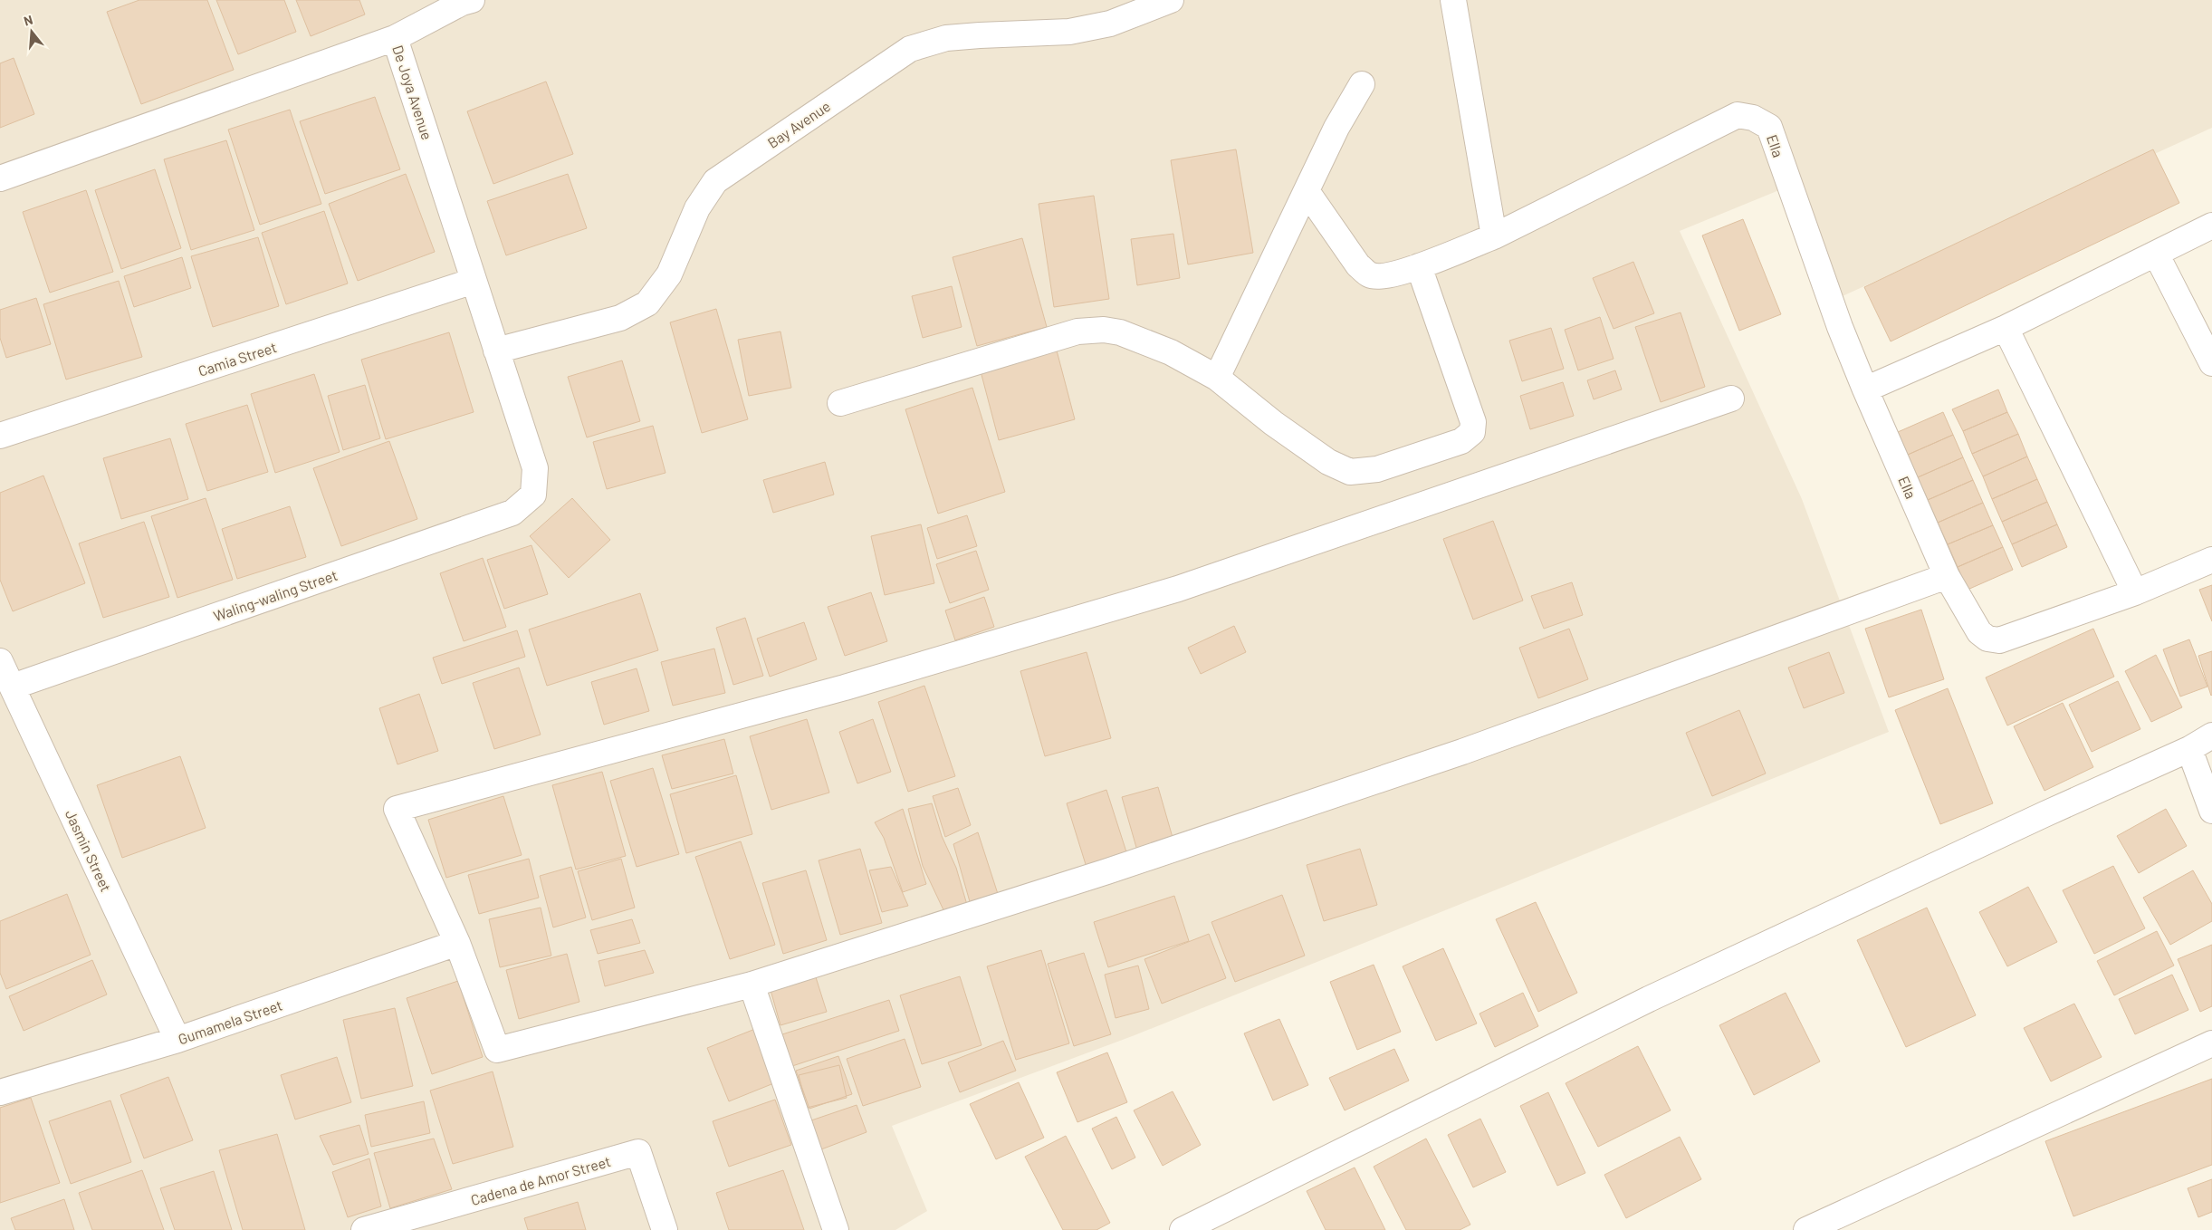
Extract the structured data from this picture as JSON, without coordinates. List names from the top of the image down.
{
  "streets": {
    "street": [
      "De Joya Avenue",
      "Bay Avenue",
      "Ella",
      "Camia Street",
      "Waling-waling Street",
      "Jasmin Street",
      "Gumamela Street",
      "Cadena de Amor Street"
    ]
  },
  "crossings": [
    ["De Joya Avenue", "Bay Avenue"],
    ["De Joya Avenue", "Camia Street"],
    ["De Joya Avenue", "Waling-waling Street"],
    ["Waling-waling Street", "Jasmin Street"],
    ["Jasmin Street", "Gumamela Street"]
  ],
  "north": "top"
}
